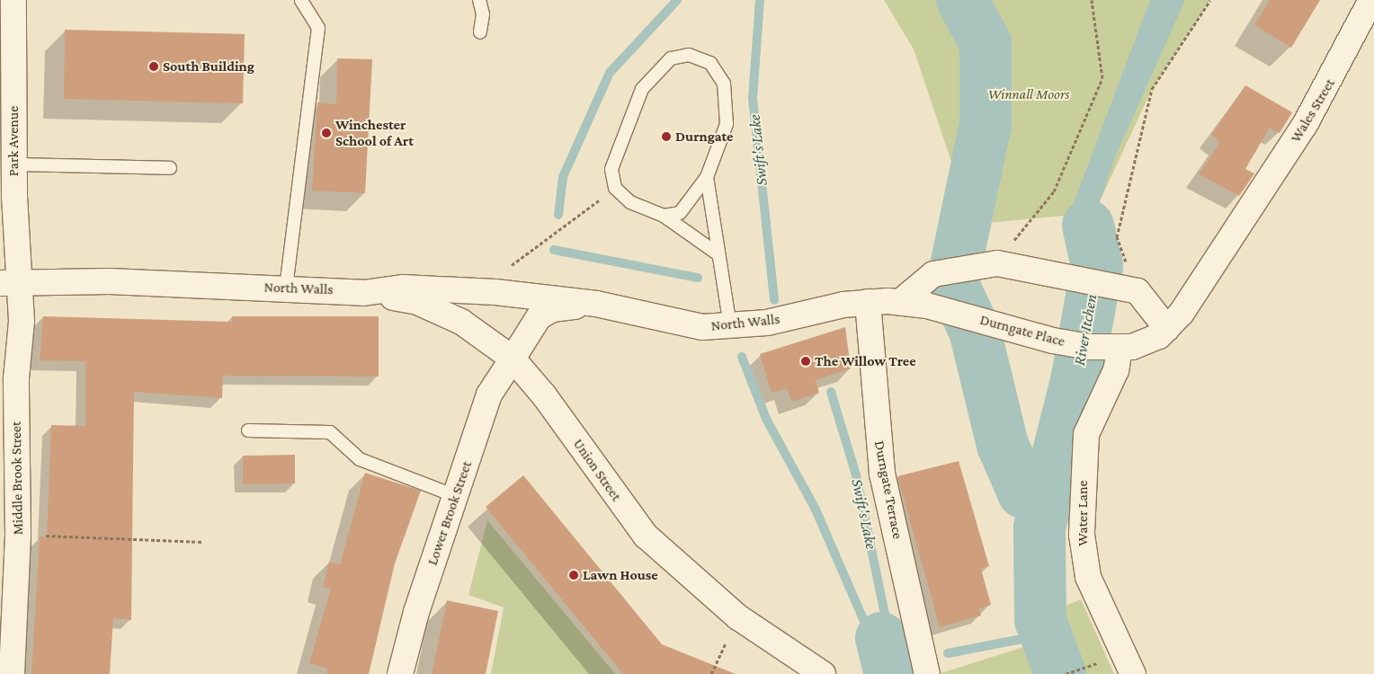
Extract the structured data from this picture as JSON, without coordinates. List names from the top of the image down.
{
  "streets": {
    "street": [
      "Wales Street",
      "Park Avenue",
      "North Walls",
      "Durngate Place",
      "Union Street",
      "Middle Brook Street",
      "Durngate Terrace",
      "Lower Brook Street",
      "Water Lane"
    ]
  },
  "crossings": [
    ["Wales Street", "Durngate Place"],
    ["Park Avenue", "North Walls"],
    ["Park Avenue", "Middle Brook Street"],
    ["North Walls", "Durngate Place"],
    ["North Walls", "Union Street"],
    ["North Walls", "Middle Brook Street"],
    ["North Walls", "Durngate Terrace"],
    ["North Walls", "Lower Brook Street"],
    ["Durngate Place", "Durngate Terrace"],
    ["Durngate Place", "Water Lane"],
    ["Union Street", "Lower Brook Street"]
  ],
  "water": ["Swift's Lake", "River Itchen"],
  "parks": ["Winnall Moors"],
  "places": [
    "South Building",
    "Winchester School of Art",
    "Durngate",
    "The Willow Tree",
    "Lawn House"
  ]
}
